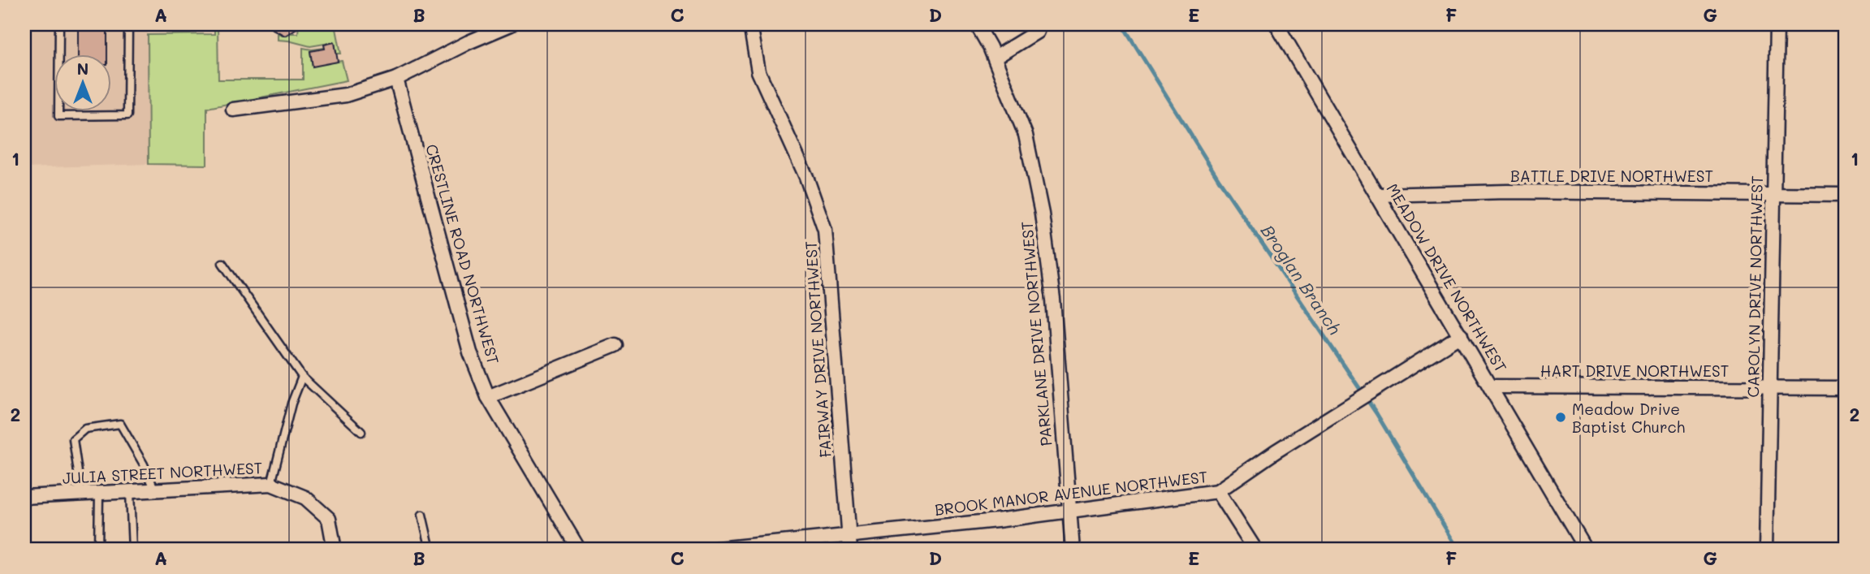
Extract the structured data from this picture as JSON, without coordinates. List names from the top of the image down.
{
  "streets": {
    "street": [
      "BATTLE DRIVE NORTHWEST",
      "CRESTLINE ROAD NORTHWEST",
      "MEADOW DRIVE NORTHWEST",
      "CAROLYN DRIVE NORTHWEST",
      "PARKLANE DRIVE NORTHWEST",
      "FAIRWAY DRIVE NORTHWEST",
      "HART DRIVE NORTHWEST",
      "JULIA STREET NORTHWEST",
      "BROOK MANOR AVENUE NORTHWEST"
    ]
  },
  "crossings": [
    ["BATTLE DRIVE NORTHWEST", "MEADOW DRIVE NORTHWEST"],
    ["BATTLE DRIVE NORTHWEST", "CAROLYN DRIVE NORTHWEST"],
    ["MEADOW DRIVE NORTHWEST", "HART DRIVE NORTHWEST"],
    ["MEADOW DRIVE NORTHWEST", "BROOK MANOR AVENUE NORTHWEST"],
    ["CAROLYN DRIVE NORTHWEST", "HART DRIVE NORTHWEST"],
    ["PARKLANE DRIVE NORTHWEST", "BROOK MANOR AVENUE NORTHWEST"],
    ["FAIRWAY DRIVE NORTHWEST", "BROOK MANOR AVENUE NORTHWEST"]
  ],
  "water": ["Broglan Branch"],
  "places": ["Meadow Drive Baptist Church"],
  "north": "top",
  "grid": {
    "columns": [
      "A",
      "B",
      "C",
      "D",
      "E",
      "F",
      "G"
    ],
    "rows": ["1", "2"]
  }
}
